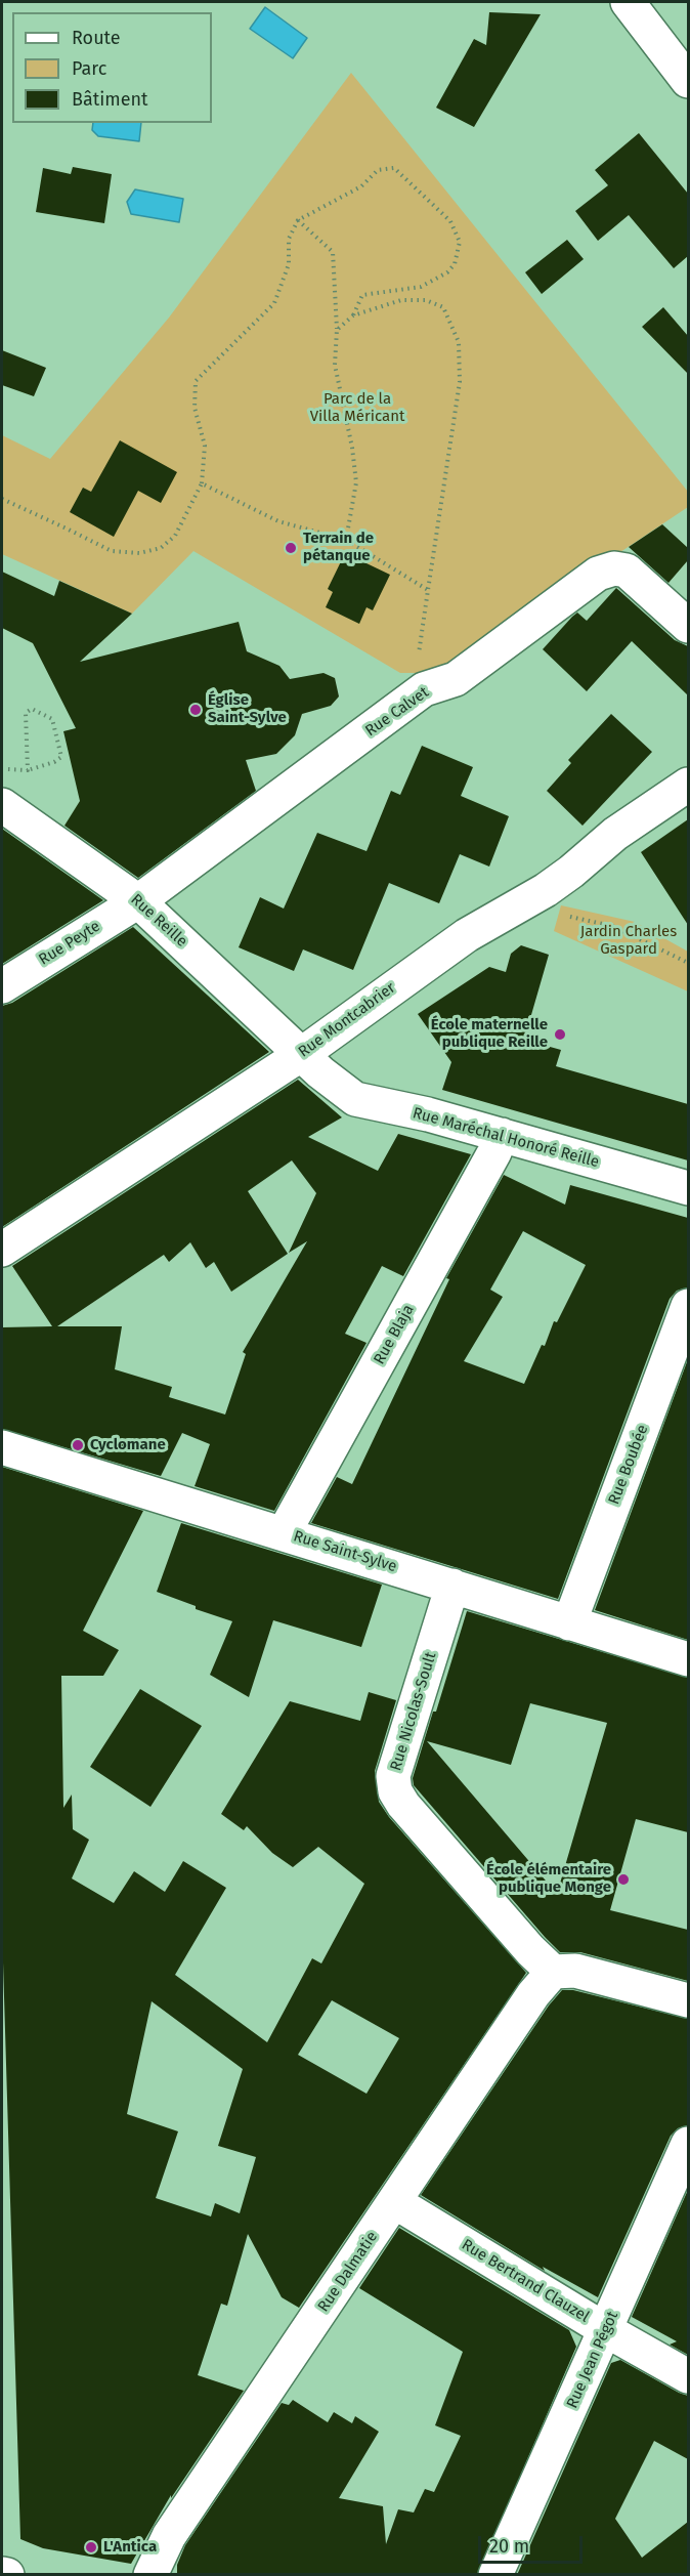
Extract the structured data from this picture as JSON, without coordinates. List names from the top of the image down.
{
  "streets": {
    "street": [
      "Rue Calvet",
      "Rue Reille",
      "Rue Peyte",
      "Rue Montcabrier",
      "Rue Maréchal Honoré Reille",
      "Rue Blaja",
      "Rue Boubée",
      "Rue Saint-Sylve",
      "Rue Nicolas-Soult",
      "Rue Dalmatie",
      "Rue Bertrand Clauzel",
      "Rue Jean Pégot"
    ]
  },
  "crossings": [
    ["Rue Calvet", "Rue Reille"],
    ["Rue Calvet", "Rue Peyte"],
    ["Rue Reille", "Rue Peyte"],
    ["Rue Reille", "Rue Montcabrier"],
    ["Rue Reille", "Rue Maréchal Honoré Reille"],
    ["Rue Montcabrier", "Rue Maréchal Honoré Reille"],
    ["Rue Maréchal Honoré Reille", "Rue Blaja"],
    ["Rue Blaja", "Rue Saint-Sylve"],
    ["Rue Boubée", "Rue Saint-Sylve"],
    ["Rue Saint-Sylve", "Rue Nicolas-Soult"],
    ["Rue Nicolas-Soult", "Rue Dalmatie"],
    ["Rue Dalmatie", "Rue Bertrand Clauzel"],
    ["Rue Bertrand Clauzel", "Rue Jean Pégot"]
  ],
  "parks": ["Parc de la Villa Méricant", "Jardin Charles Gaspard"],
  "places": [
    "Terrain de pétanque",
    "Église Saint-Sylve",
    "École maternelle publique Reille",
    "Cyclomane",
    "École élémentaire publique Monge",
    "L'Antica"
  ],
  "legend": ["Route", "Parc", "Bâtiment"],
  "scale_bar": "20 m"
}
